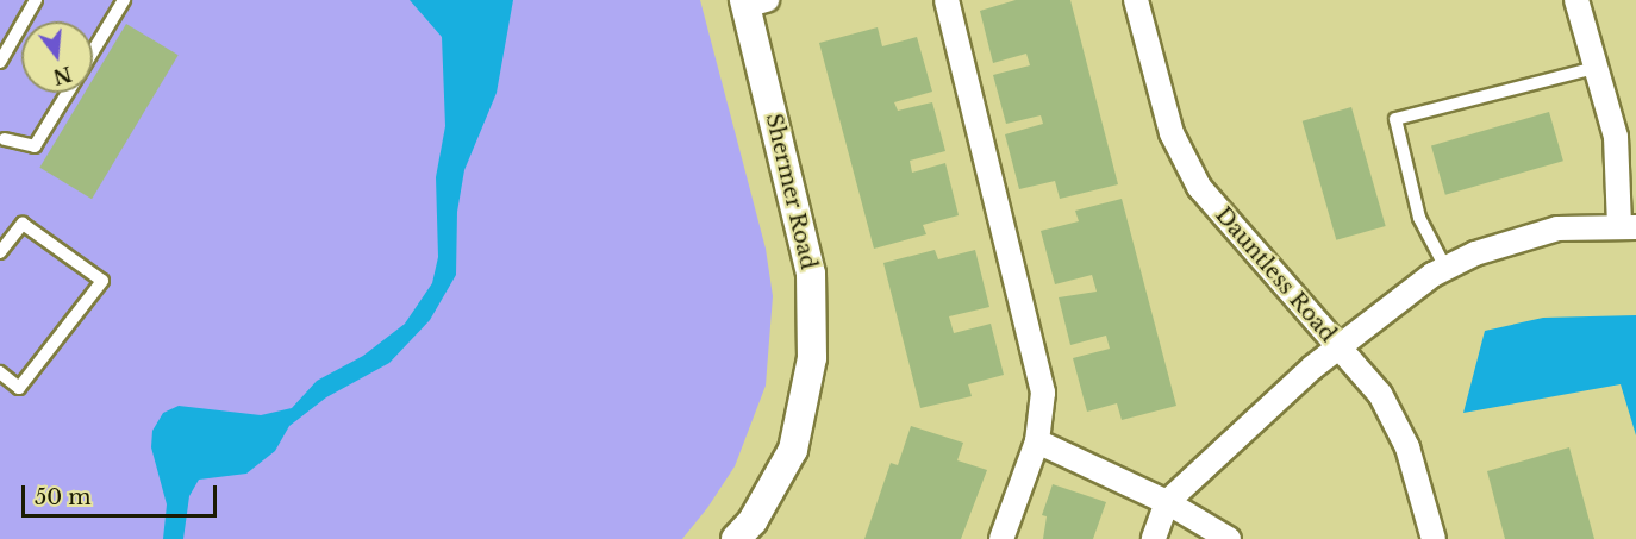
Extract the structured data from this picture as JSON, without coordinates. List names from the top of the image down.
{
  "streets": {
    "street": ["Shermer Road", "Dauntless Road"]
  },
  "scale_bar": "50 m",
  "north": "bottom"
}
